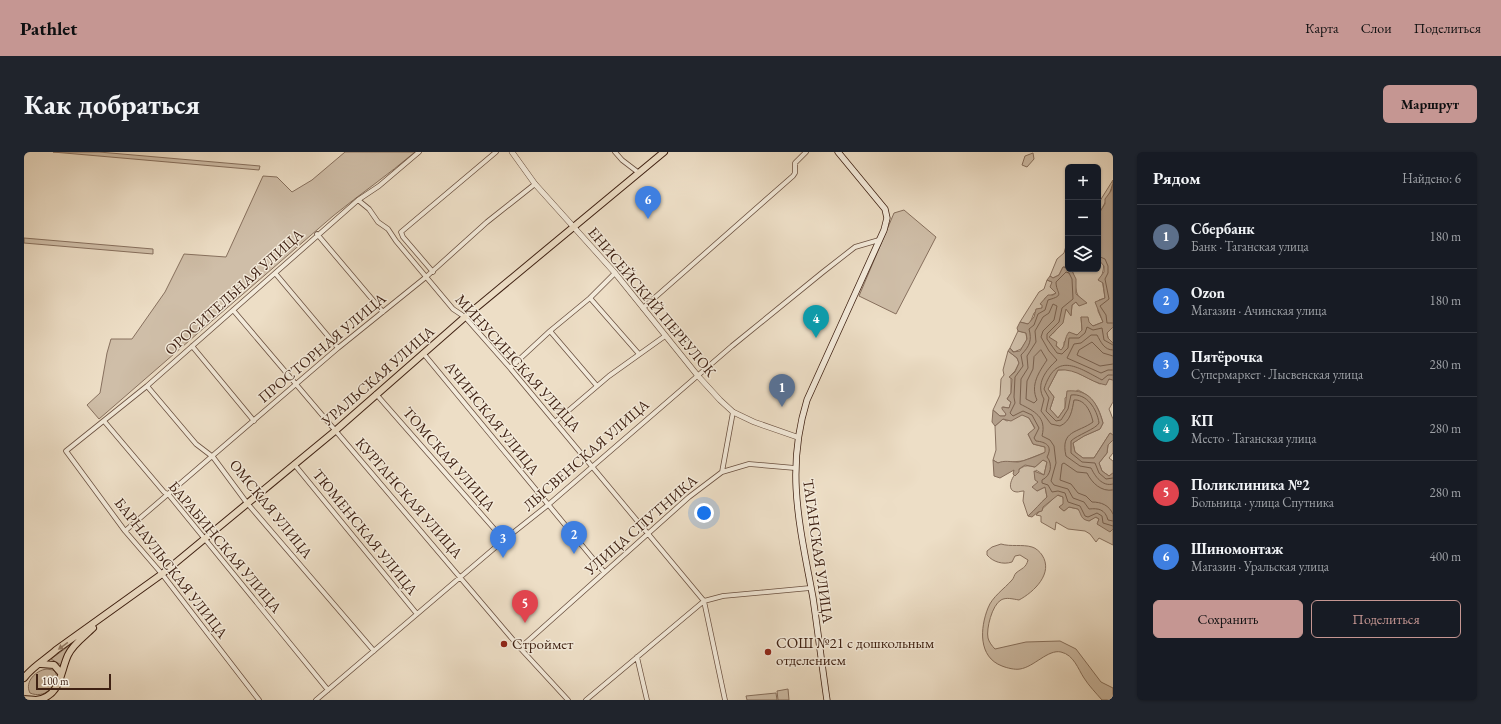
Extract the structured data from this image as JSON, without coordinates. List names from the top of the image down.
{
  "streets": {
    "main road": ["УРАЛЬСКАЯ УЛИЦА", "ТАГАНСКАЯ УЛИЦА"],
    "street": [
      "ОРОСИТЕЛЬНАЯ УЛИЦА",
      "ЕНИСЕЙСКИЙ ПЕРЕУЛОК",
      "ПРОСТОРНАЯ УЛИЦА",
      "МИНУСИНСКАЯ УЛИЦА",
      "АЧИНСКАЯ УЛИЦА",
      "ЛЫСВЕНСКАЯ УЛИЦА",
      "ТОМСКАЯ УЛИЦА",
      "КУРГАНСКАЯ УЛИЦА",
      "ОМСКАЯ УЛИЦА",
      "УЛИЦА СПУТНИКА",
      "ТЮМЕНСКАЯ УЛИЦА",
      "БАРАБИНСКАЯ УЛИЦА",
      "БАРНАУЛЬСКАЯ УЛИЦА"
    ]
  },
  "crossings": [
    ["ОРОСИТЕЛЬНАЯ УЛИЦА", "МИНУСИНСКАЯ УЛИЦА"],
    ["ОРОСИТЕЛЬНАЯ УЛИЦА", "КУРГАНСКАЯ УЛИЦА"],
    ["ОРОСИТЕЛЬНАЯ УЛИЦА", "ОМСКАЯ УЛИЦА"],
    ["ОРОСИТЕЛЬНАЯ УЛИЦА", "БАРАБИНСКАЯ УЛИЦА"],
    ["ОРОСИТЕЛЬНАЯ УЛИЦА", "БАРНАУЛЬСКАЯ УЛИЦА"],
    ["ЕНИСЕЙСКИЙ ПЕРЕУЛОК", "ПРОСТОРНАЯ УЛИЦА"],
    ["ЕНИСЕЙСКИЙ ПЕРЕУЛОК", "УРАЛЬСКАЯ УЛИЦА"],
    ["ЕНИСЕЙСКИЙ ПЕРЕУЛОК", "ЛЫСВЕНСКАЯ УЛИЦА"],
    ["ЕНИСЕЙСКИЙ ПЕРЕУЛОК", "ТАГАНСКАЯ УЛИЦА"],
    ["ПРОСТОРНАЯ УЛИЦА", "МИНУСИНСКАЯ УЛИЦА"],
    ["ПРОСТОРНАЯ УЛИЦА", "КУРГАНСКАЯ УЛИЦА"],
    ["ПРОСТОРНАЯ УЛИЦА", "ОМСКАЯ УЛИЦА"],
    ["ПРОСТОРНАЯ УЛИЦА", "БАРАБИНСКАЯ УЛИЦА"],
    ["ПРОСТОРНАЯ УЛИЦА", "БАРНАУЛЬСКАЯ УЛИЦА"],
    ["МИНУСИНСКАЯ УЛИЦА", "УРАЛЬСКАЯ УЛИЦА"],
    ["МИНУСИНСКАЯ УЛИЦА", "ЛЫСВЕНСКАЯ УЛИЦА"],
    ["МИНУСИНСКАЯ УЛИЦА", "УЛИЦА СПУТНИКА"],
    ["УРАЛЬСКАЯ УЛИЦА", "АЧИНСКАЯ УЛИЦА"],
    ["УРАЛЬСКАЯ УЛИЦА", "ТОМСКАЯ УЛИЦА"],
    ["УРАЛЬСКАЯ УЛИЦА", "КУРГАНСКАЯ УЛИЦА"],
    ["УРАЛЬСКАЯ УЛИЦА", "ОМСКАЯ УЛИЦА"],
    ["УРАЛЬСКАЯ УЛИЦА", "ТЮМЕНСКАЯ УЛИЦА"],
    ["УРАЛЬСКАЯ УЛИЦА", "БАРАБИНСКАЯ УЛИЦА"],
    ["УРАЛЬСКАЯ УЛИЦА", "БАРНАУЛЬСКАЯ УЛИЦА"],
    ["АЧИНСКАЯ УЛИЦА", "ЛЫСВЕНСКАЯ УЛИЦА"],
    ["АЧИНСКАЯ УЛИЦА", "УЛИЦА СПУТНИКА"],
    ["ЛЫСВЕНСКАЯ УЛИЦА", "ТОМСКАЯ УЛИЦА"],
    ["ЛЫСВЕНСКАЯ УЛИЦА", "КУРГАНСКАЯ УЛИЦА"],
    ["ЛЫСВЕНСКАЯ УЛИЦА", "ОМСКАЯ УЛИЦА"],
    ["ЛЫСВЕНСКАЯ УЛИЦА", "ТЮМЕНСКАЯ УЛИЦА"],
    ["ЛЫСВЕНСКАЯ УЛИЦА", "БАРАБИНСКАЯ УЛИЦА"],
    ["ЛЫСВЕНСКАЯ УЛИЦА", "ТАГАНСКАЯ УЛИЦА"],
    ["КУРГАНСКАЯ УЛИЦА", "УЛИЦА СПУТНИКА"],
    ["УЛИЦА СПУТНИКА", "ТАГАНСКАЯ УЛИЦА"]
  ],
  "places": ["Строймет", "СОШ №21 с дошкольным отделением"],
  "scale_bar": "100 m",
  "page": {
    "header": "Pathlet",
    "nav": ["Карта", "Слои", "Поделиться"],
    "buttons": [
      "Маршрут",
      ["Сохранить", "Поделиться"]
    ],
    "title": "Как добраться",
    "heading": ["Рядом", "Найдено: 6"],
    "map_buttons": ["+", "−"],
    "pins": [
      "6",
      "4",
      "1",
      "2",
      "3",
      "5"
    ],
    "list": [
      {
        "mark": "1",
        "name": "Сбербанк",
        "note": "Банк · Таганская улица",
        "value": "180 m"
      },
      {
        "mark": "2",
        "name": "Ozon",
        "note": "Магазин · Ачинская улица",
        "value": "180 m"
      },
      {
        "mark": "3",
        "name": "Пятёрочка",
        "note": "Супермаркет · Лысвенская улица",
        "value": "280 m"
      },
      {
        "mark": "4",
        "name": "КП",
        "note": "Место · Таганская улица",
        "value": "280 m"
      },
      {
        "mark": "5",
        "name": "Поликлиника №2",
        "note": "Больница · улица Спутника",
        "value": "280 m"
      },
      {
        "mark": "6",
        "name": "Шиномонтаж",
        "note": "Магазин · Уральская улица",
        "value": "400 m"
      }
    ],
    "scale": "100 m"
  }
}
